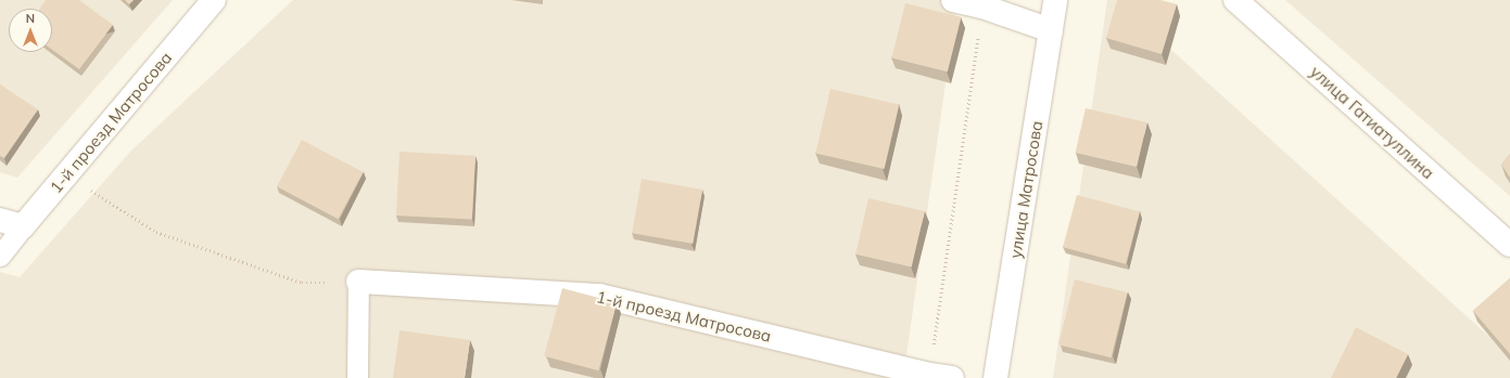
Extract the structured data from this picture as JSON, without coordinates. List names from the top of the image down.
{
  "streets": {
    "street": ["1-й проезд Матросова", "улица Гатиатуллина", "улица Матросова"]
  },
  "north": "top"
}
